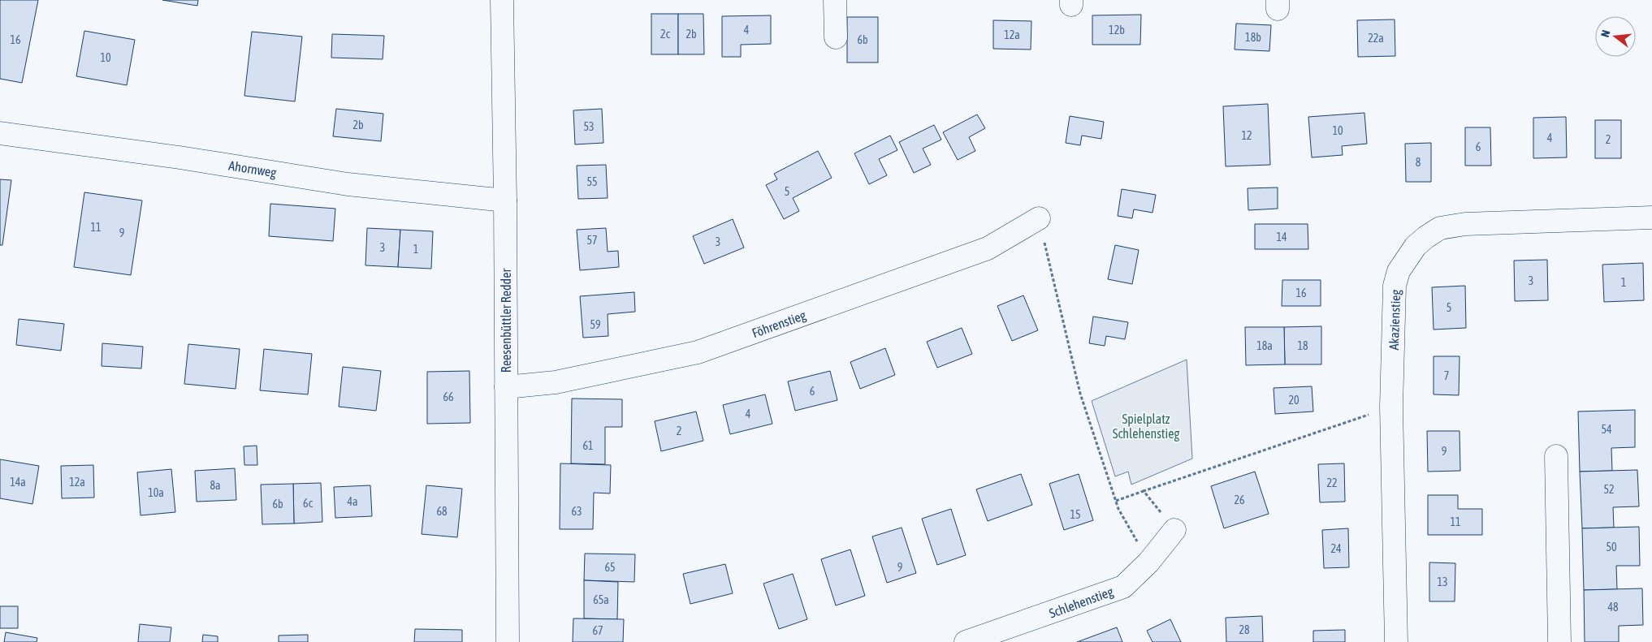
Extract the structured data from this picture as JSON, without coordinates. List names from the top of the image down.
{
  "streets": {
    "street": [
      "Ahornweg",
      "Akazienstieg",
      "Reesenbüttler Redder",
      "Föhrenstieg",
      "Schlehenstieg"
    ]
  },
  "crossings": [
    ["Ahornweg", "Reesenbüttler Redder"],
    ["Reesenbüttler Redder", "Föhrenstieg"]
  ],
  "parks": ["Spielplatz Schlehenstieg"],
  "house_numbers": [
    "4",
    "12b",
    "2c",
    "2b",
    "12a",
    "18b",
    "22a",
    "16",
    "6b",
    "10",
    "2b",
    "53",
    "10",
    "12",
    "4",
    "2",
    "6",
    "8",
    "55",
    "5",
    "11",
    "9",
    "14",
    "57",
    "3",
    "3",
    "1",
    "3",
    "1",
    "16",
    "5",
    "59",
    "18a",
    "18",
    "7",
    "6",
    "66",
    "20",
    "4",
    "54",
    "2",
    "61",
    "9",
    "14a",
    "12a",
    "22",
    "8a",
    "52",
    "10a",
    "26",
    "4a",
    "6c",
    "6b",
    "68",
    "63",
    "15",
    "11",
    "50",
    "24",
    "65",
    "9",
    "13",
    "65a",
    "48",
    "28",
    "67"
  ],
  "north": "left"
}
